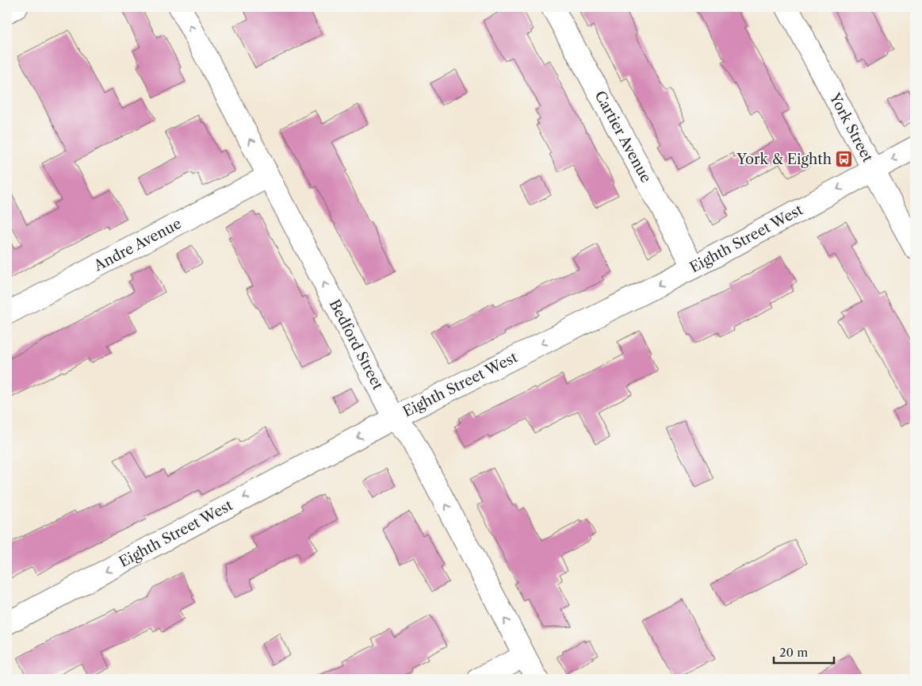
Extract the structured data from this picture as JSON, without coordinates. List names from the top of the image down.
{
  "streets": {
    "street": [
      "York Street",
      "Cartier Avenue",
      "Eighth Street West",
      "Andre Avenue",
      "Bedford Street"
    ]
  },
  "crossings": [
    ["York Street", "Eighth Street West"],
    ["Cartier Avenue", "Eighth Street West"],
    ["Eighth Street West", "Bedford Street"],
    ["Andre Avenue", "Bedford Street"]
  ],
  "one_way": ["Eighth Street West", "Bedford Street"],
  "places": {
    "bus stop": ["York & Eighth"]
  },
  "scale_bar": "20 m"
}
